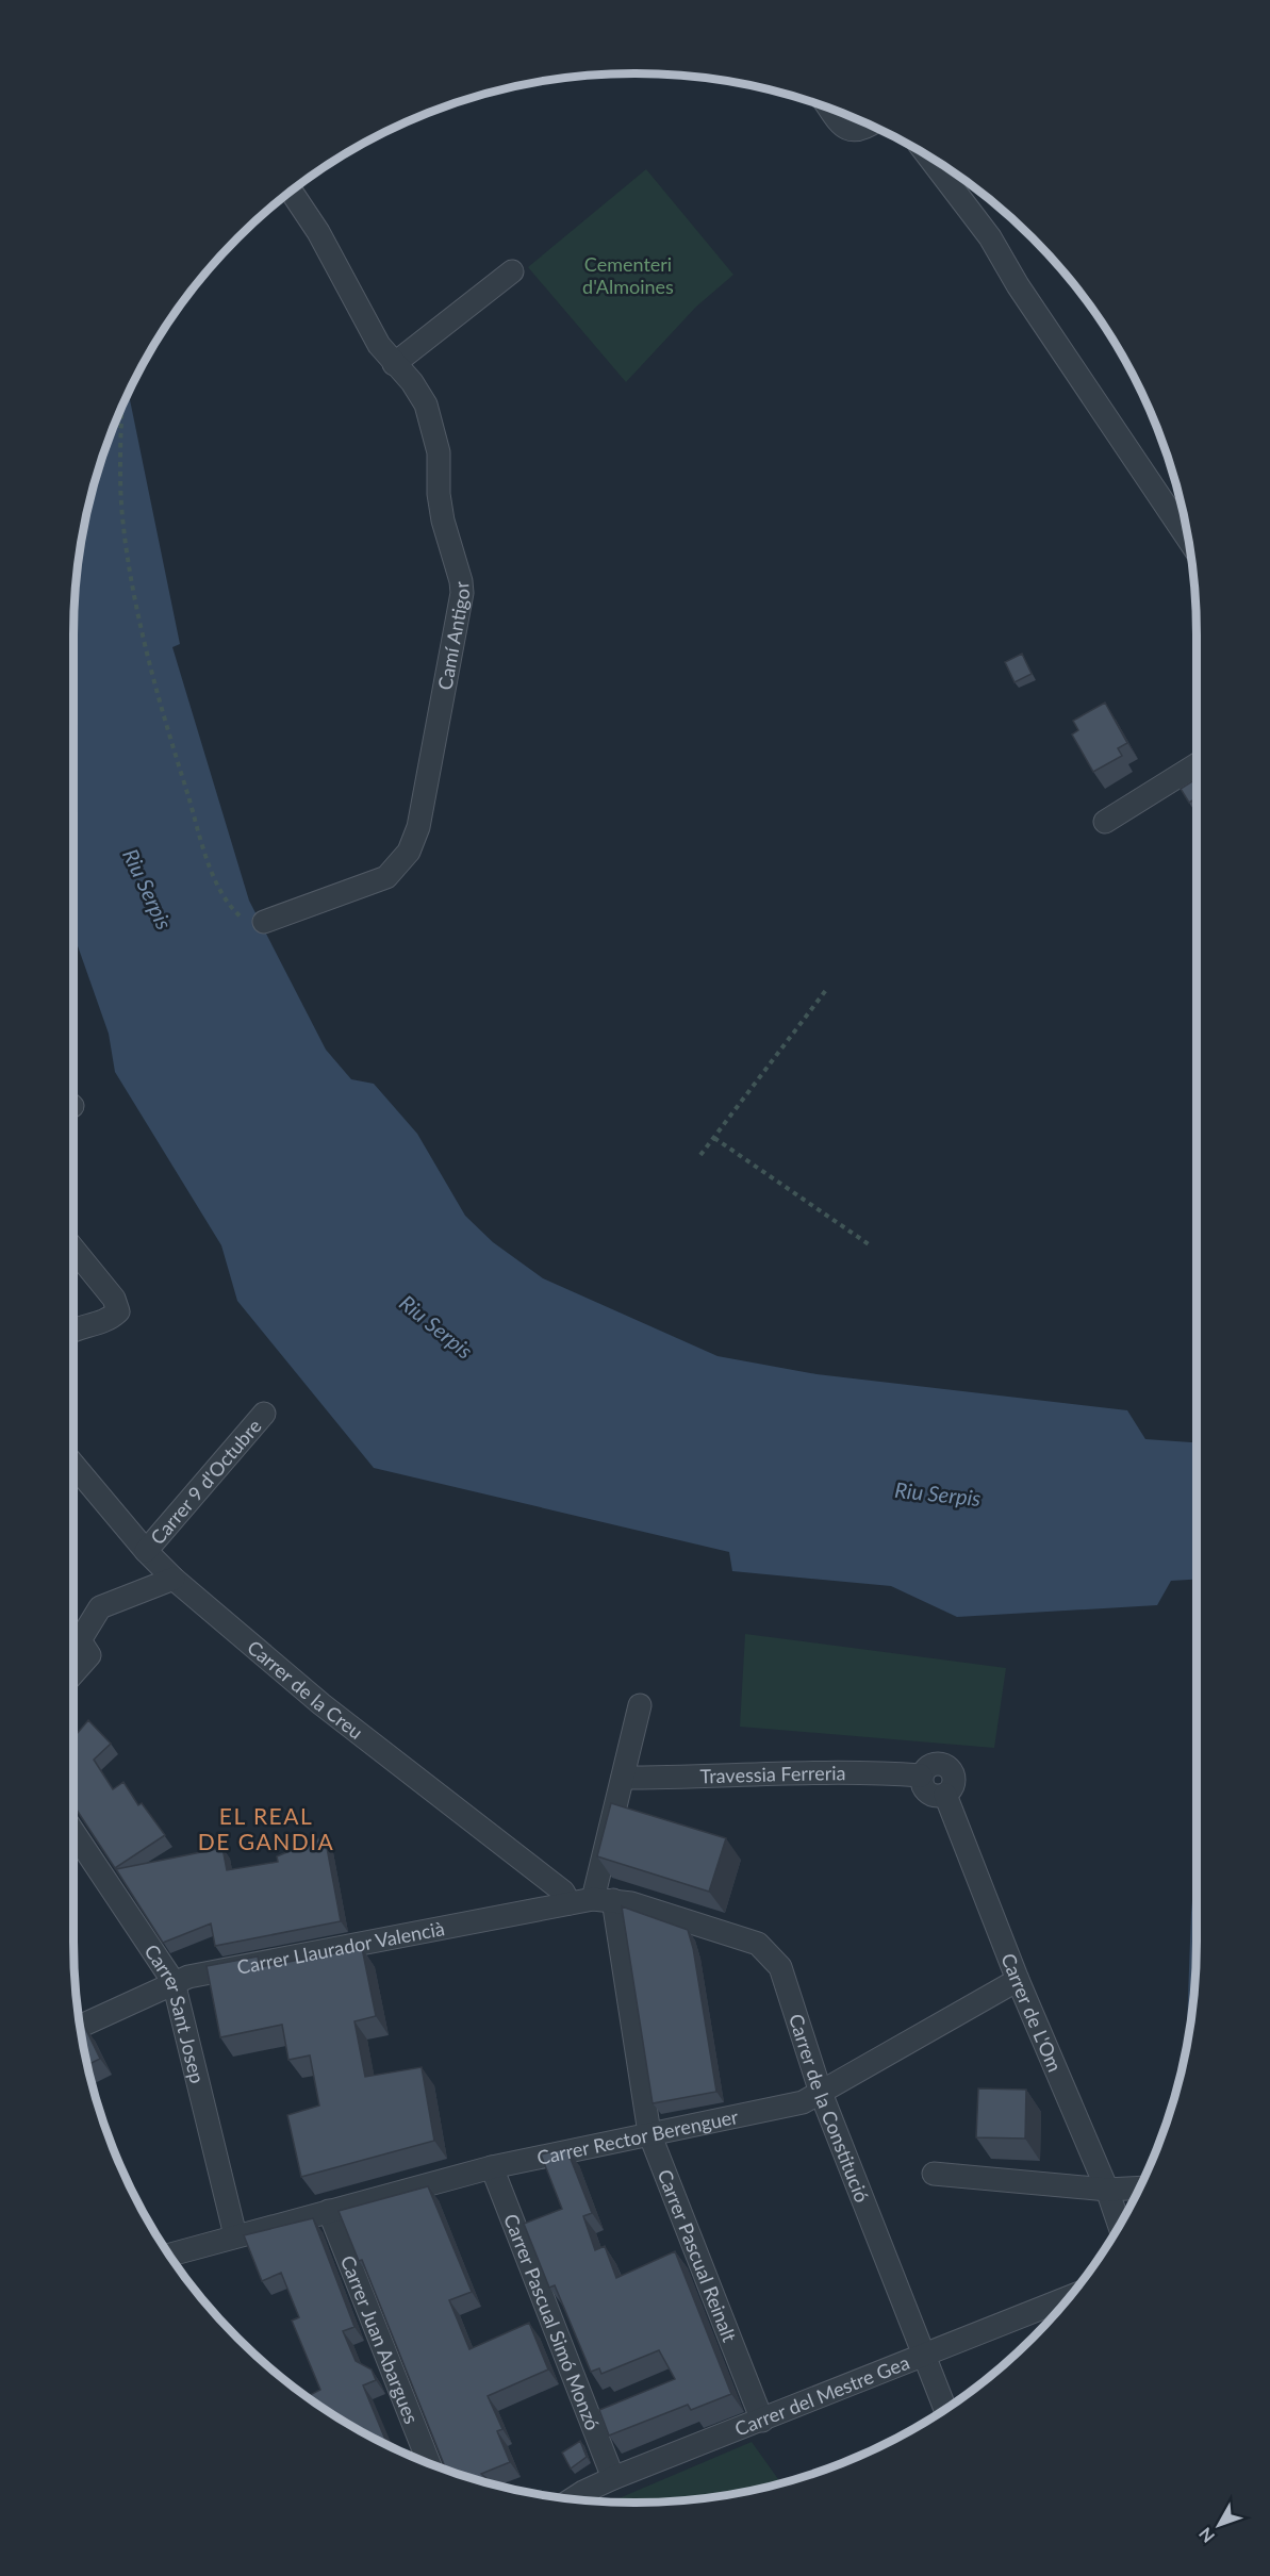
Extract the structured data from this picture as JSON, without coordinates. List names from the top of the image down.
{
  "streets": {
    "street": [
      "Camí Antigor",
      "Carrer 9 d'Octubre",
      "Carrer de la Creu",
      "Travessia Ferreria",
      "Carrer Llaurador Valencià",
      "Carrer de L'Om",
      "Carrer Sant Josep",
      "Carrer de la Constitució",
      "Carrer Rector Berenguer",
      "Carrer Pascual Reinalt",
      "Carrer Pascual Simó Monzó",
      "Carrer Juan Abargues",
      "Carrer del Mestre Gea"
    ]
  },
  "crossings": [
    ["Carrer 9 d'Octubre", "Carrer de la Creu"],
    ["Carrer de la Creu", "Carrer Llaurador Valencià"],
    ["Travessia Ferreria", "Carrer de L'Om"],
    ["Carrer Llaurador Valencià", "Carrer Sant Josep"],
    ["Carrer Llaurador Valencià", "Carrer de la Constitució"],
    ["Carrer Llaurador Valencià", "Carrer Pascual Reinalt"],
    ["Carrer de L'Om", "Carrer Rector Berenguer"],
    ["Carrer Sant Josep", "Carrer Rector Berenguer"],
    ["Carrer de la Constitució", "Carrer Rector Berenguer"],
    ["Carrer de la Constitució", "Carrer Pascual Reinalt"],
    ["Carrer de la Constitució", "Carrer del Mestre Gea"],
    ["Carrer Rector Berenguer", "Carrer Pascual Reinalt"],
    ["Carrer Rector Berenguer", "Carrer Pascual Simó Monzó"],
    ["Carrer Rector Berenguer", "Carrer Juan Abargues"],
    ["Carrer Pascual Reinalt", "Carrer del Mestre Gea"],
    ["Carrer Pascual Simó Monzó", "Carrer del Mestre Gea"]
  ],
  "districts": ["EL REAL DE GANDIA"],
  "water": ["Riu Serpis"],
  "parks": ["Cementeri d'Almoines"],
  "north": "bottom left"
}
